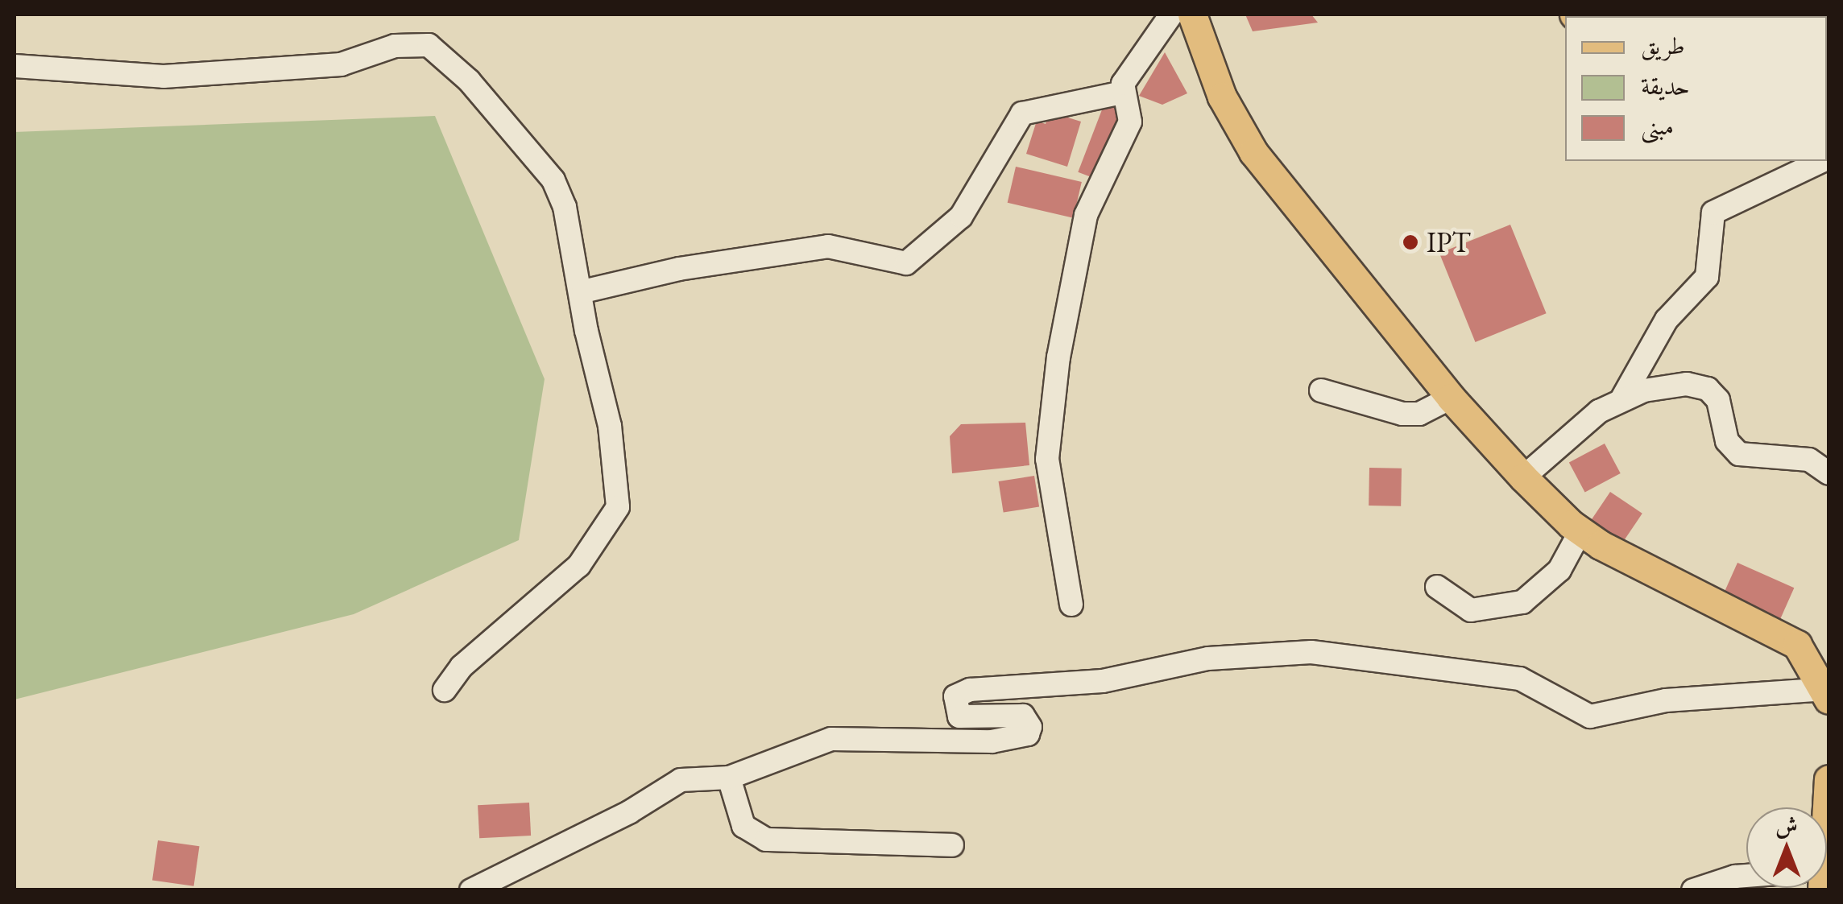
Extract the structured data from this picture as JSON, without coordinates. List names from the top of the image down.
{
  "places": ["IPT"],
  "legend": ["طريق", "حديقة", "مبنى"],
  "north": "top"
}
